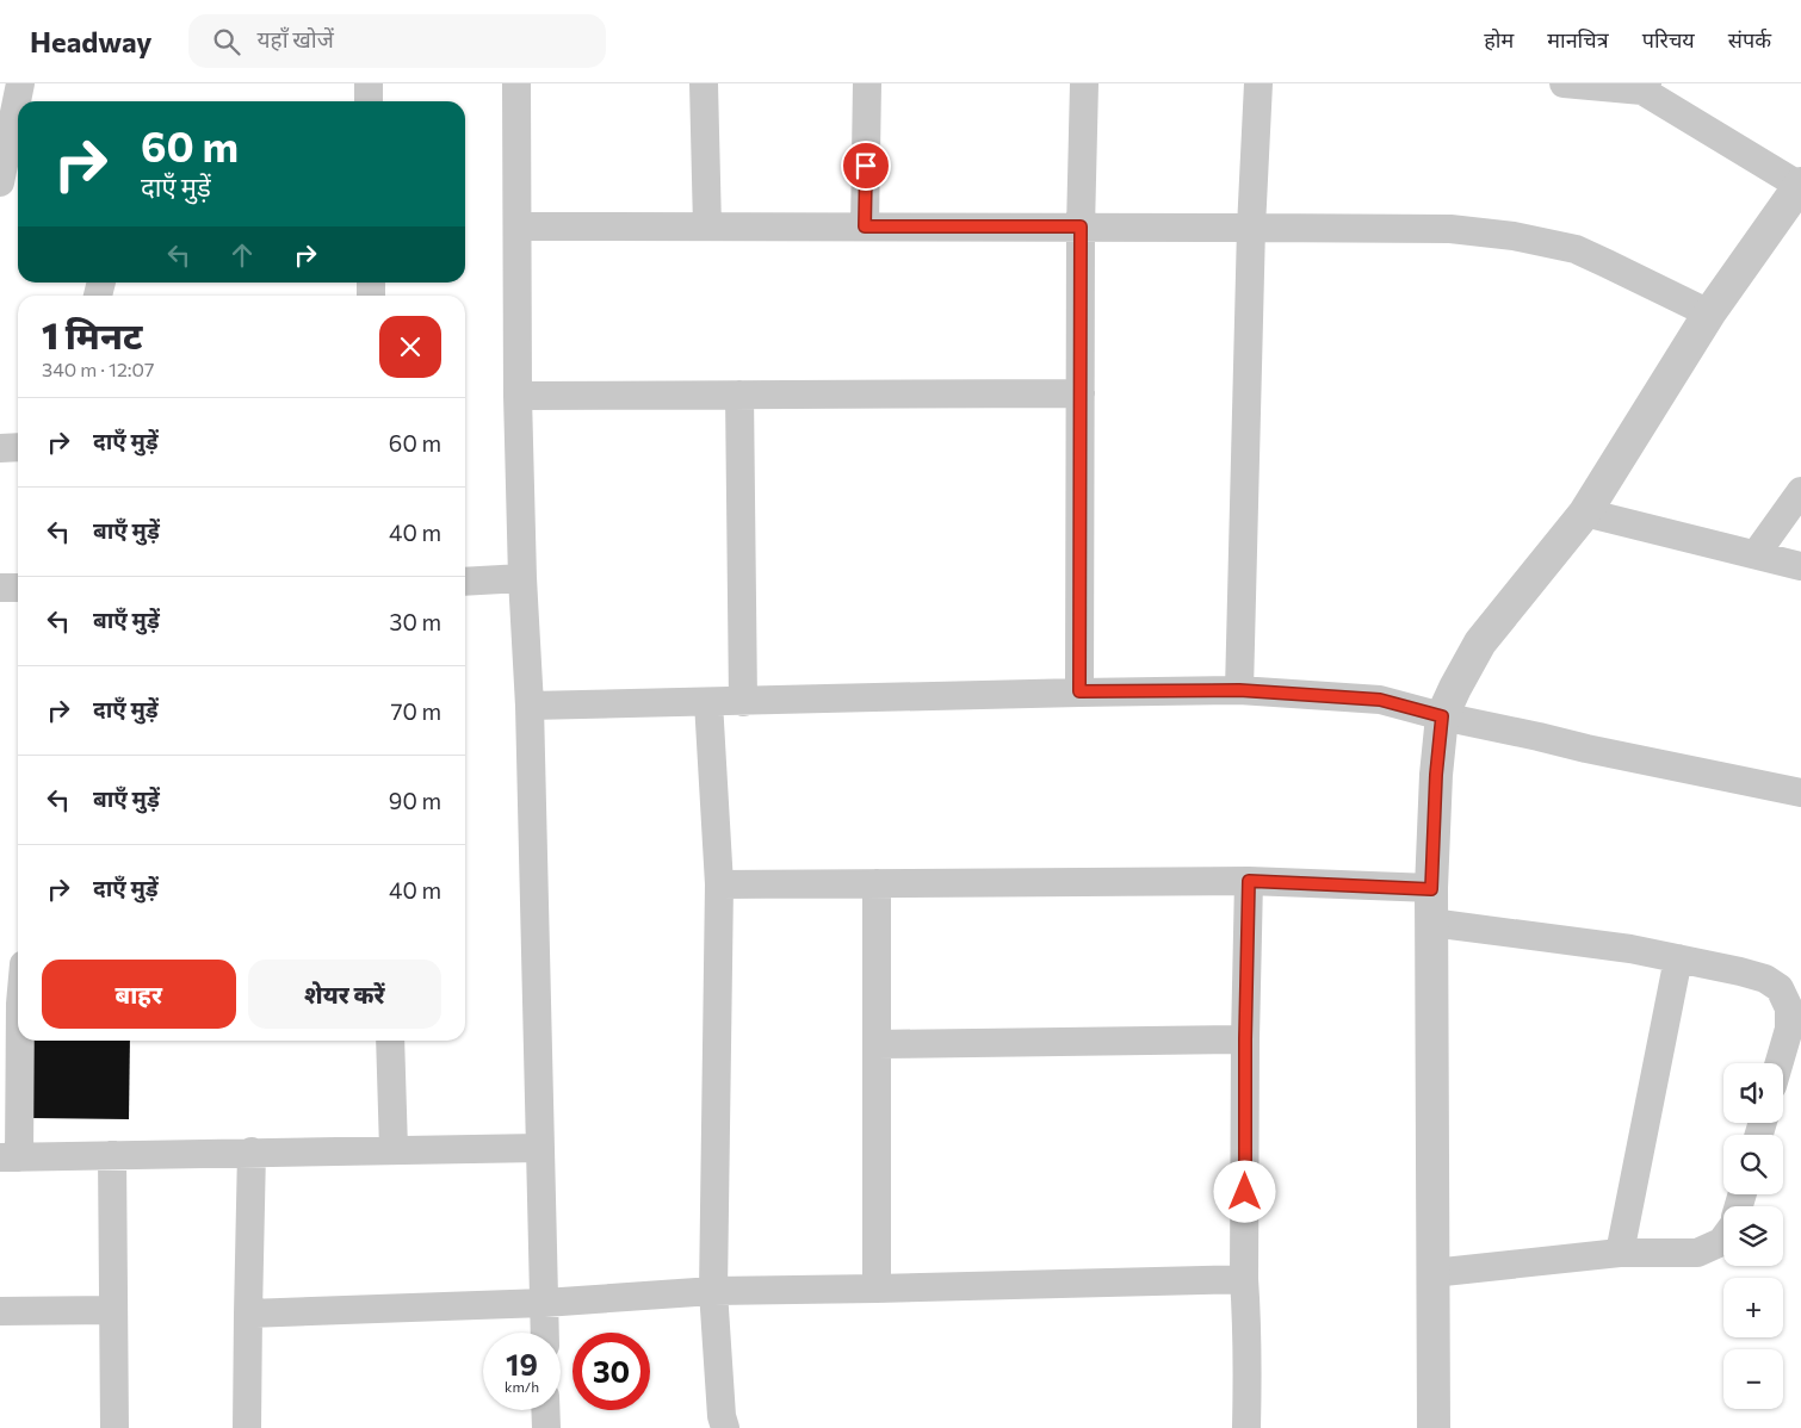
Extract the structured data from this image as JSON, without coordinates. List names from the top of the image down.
{
  "page": {
    "header": "Headway",
    "search": "यहाँ खोजें",
    "nav": [
      "होम",
      "मानचित्र",
      "परिचय",
      "संपर्क"
    ],
    "turn": ["60 m", "दाएँ मुड़ें"],
    "heading": ["1 मिनट", "340 m · 12:07"],
    "list": [
      {
        "name": "दाएँ मुड़ें",
        "value": "60 m"
      },
      {
        "name": "बाएँ मुड़ें",
        "value": "40 m"
      },
      {
        "name": "बाएँ मुड़ें",
        "value": "30 m"
      },
      {
        "name": "दाएँ मुड़ें",
        "value": "70 m"
      },
      {
        "name": "बाएँ मुड़ें",
        "value": "90 m"
      },
      {
        "name": "दाएँ मुड़ें",
        "value": "40 m"
      }
    ],
    "buttons": ["बाहर", "शेयर करें"],
    "map_buttons": ["+", "−"],
    "speed": "19 km/h",
    "limit": "30"
  }
}
